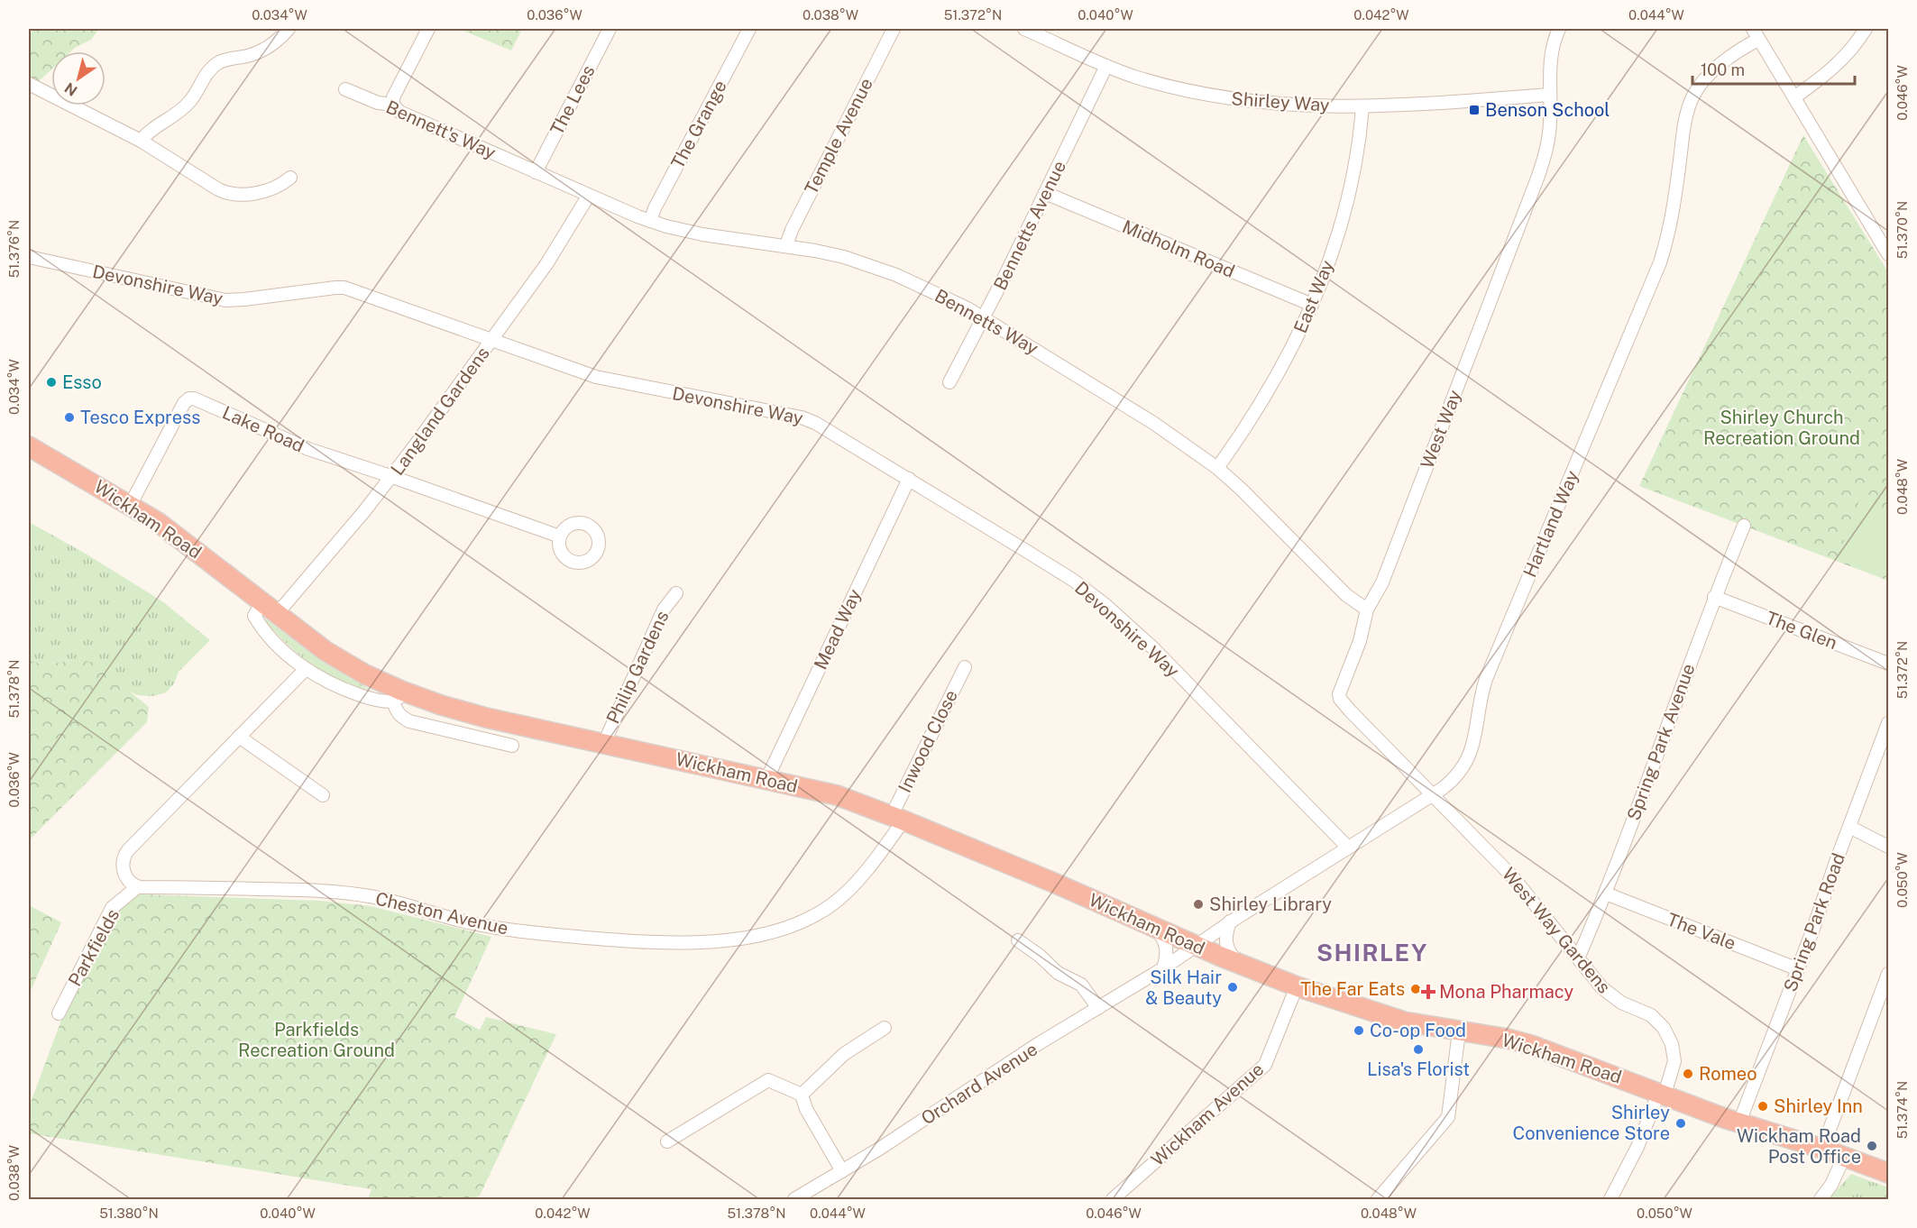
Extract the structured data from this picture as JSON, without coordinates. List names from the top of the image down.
{
  "streets": {
    "highway": ["Wickham Road"],
    "street": [
      "The Lees",
      "Shirley Way",
      "The Grange",
      "Bennett's Way",
      "Temple Avenue",
      "Bennetts Avenue",
      "Midholm Road",
      "Devonshire Way",
      "East Way",
      "Bennetts Way",
      "Langland Gardens",
      "Lake Road",
      "West Way",
      "Hartland Way",
      "Mead Way",
      "The Glen",
      "Philip Gardens",
      "Inwood Close",
      "Spring Park Avenue",
      "Cheston Avenue",
      "Spring Park Road",
      "West Way Gardens",
      "The Vale",
      "Parkfields",
      "Orchard Avenue",
      "Wickham Avenue"
    ]
  },
  "crossings": [
    ["The Lees", "Bennett's Way"],
    ["The Lees", "Bennetts Way"],
    ["Shirley Way", "Bennetts Avenue"],
    ["Shirley Way", "East Way"],
    ["Shirley Way", "West Way"],
    ["The Grange", "Bennetts Way"],
    ["Bennett's Way", "Bennetts Way"],
    ["Temple Avenue", "Bennetts Way"],
    ["Bennetts Avenue", "Midholm Road"],
    ["Bennetts Avenue", "Bennetts Way"],
    ["Midholm Road", "East Way"],
    ["Devonshire Way", "Langland Gardens"],
    ["Devonshire Way", "Hartland Way"],
    ["Devonshire Way", "Mead Way"],
    ["East Way", "Bennetts Way"],
    ["Bennetts Way", "Langland Gardens"],
    ["Bennetts Way", "West Way"],
    ["Langland Gardens", "Lake Road"],
    ["Langland Gardens", "Wickham Road"],
    ["Lake Road", "Wickham Road"],
    ["West Way", "Hartland Way"],
    ["West Way", "West Way Gardens"],
    ["Wickham Road", "Hartland Way"],
    ["Wickham Road", "Mead Way"],
    ["Wickham Road", "Philip Gardens"],
    ["Wickham Road", "Inwood Close"],
    ["Wickham Road", "Cheston Avenue"],
    ["Wickham Road", "Spring Park Road"],
    ["Wickham Road", "West Way Gardens"],
    ["Wickham Road", "Orchard Avenue"],
    ["Wickham Road", "Wickham Avenue"],
    ["Hartland Way", "West Way Gardens"],
    ["Hartland Way", "Orchard Avenue"],
    ["The Glen", "Spring Park Avenue"],
    ["Inwood Close", "Cheston Avenue"],
    ["Spring Park Avenue", "West Way Gardens"],
    ["Spring Park Avenue", "The Vale"],
    ["Cheston Avenue", "Parkfields"],
    ["Spring Park Road", "The Vale"]
  ],
  "districts": ["SHIRLEY"],
  "parks": ["Shirley Church Recreation Ground", "Parkfields Recreation Ground"],
  "places": {
    "transit": ["Benson School"],
    "other": [
      "Esso",
      "Tesco Express",
      "Shirley Library",
      "Silk Hair & Beauty",
      "The Far Eats",
      "Co-op Food",
      "Lisa's Florist",
      "Romeo",
      "Shirley Inn",
      "Shirley Convenience Store",
      "Wickham Road Post Office"
    ],
    "health": ["Mona Pharmacy"]
  },
  "scale_bar": "100 m",
  "north": "bottom left",
  "coordinates": [
    "0.034°W",
    "0.036°W",
    "0.038°W",
    "51.372°N",
    "0.040°W",
    "0.042°W",
    "0.044°W",
    "0.046°W",
    "51.370°N",
    "51.376°N",
    "0.048°W",
    "51.378°N",
    "0.050°W",
    "51.374°N",
    "51.380°N"
  ]
}
